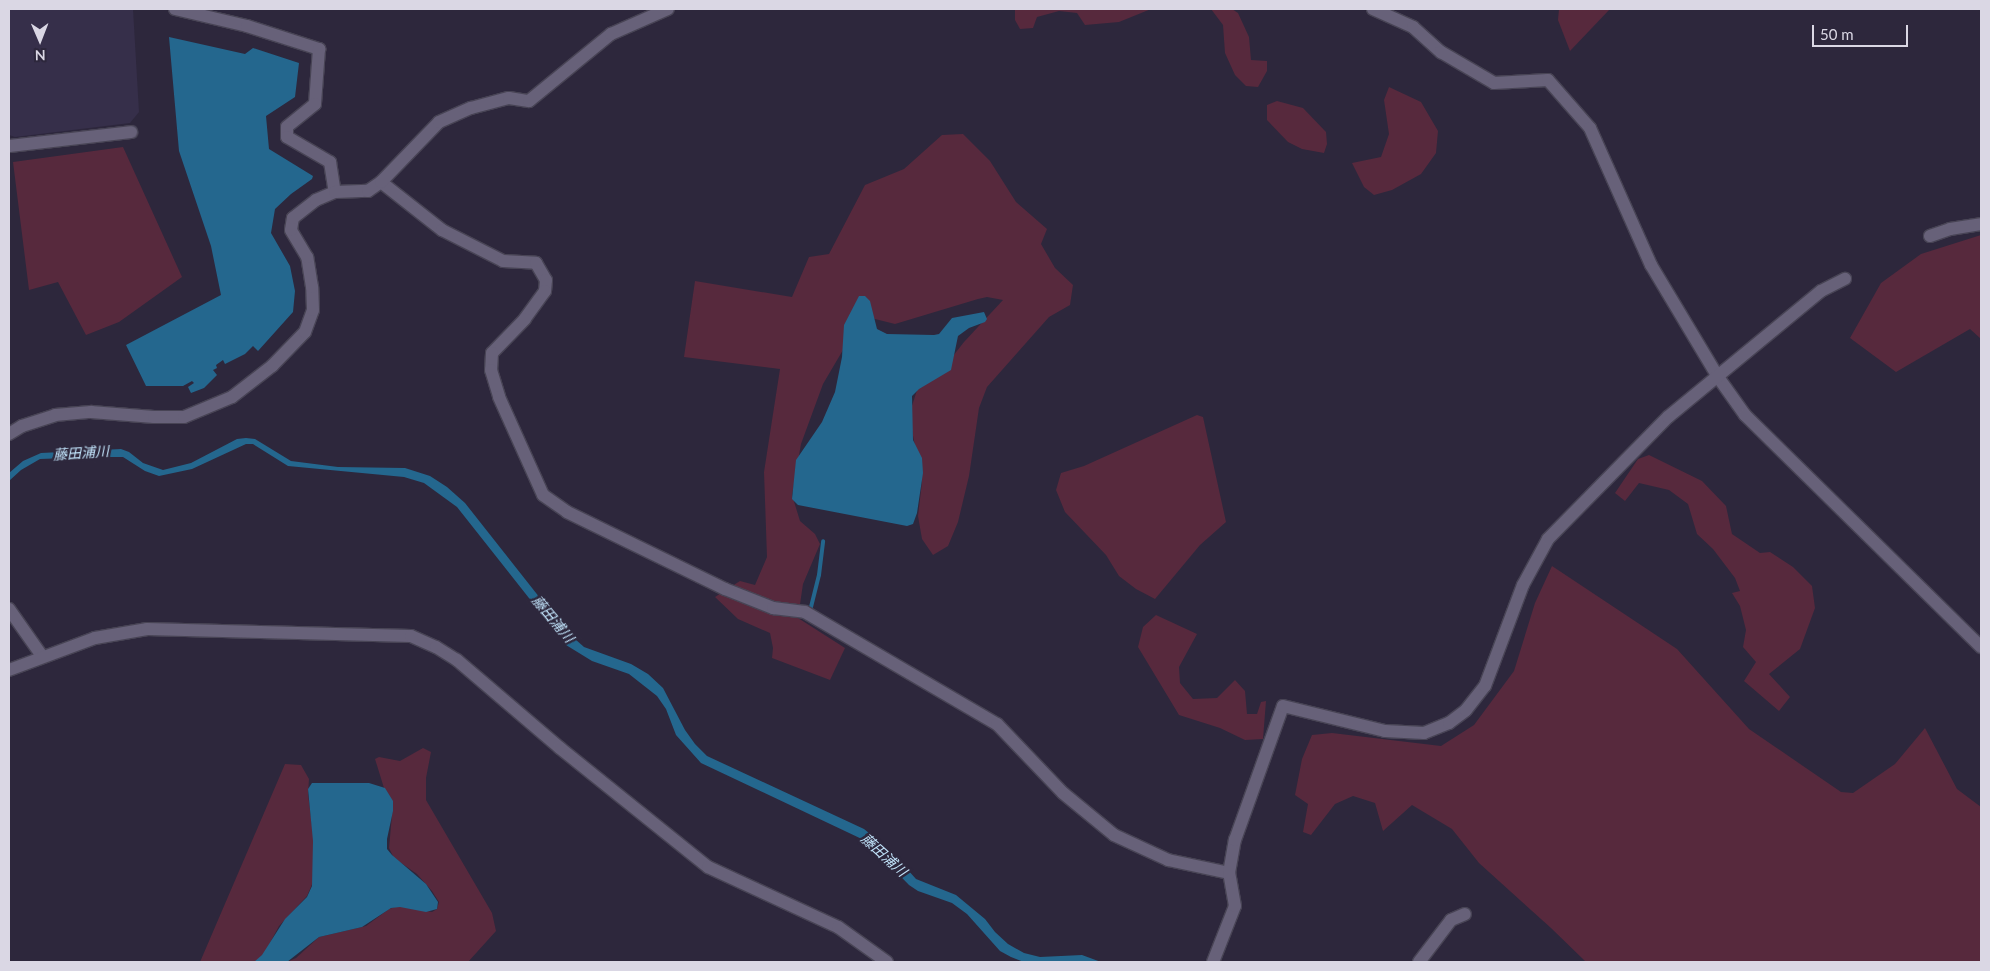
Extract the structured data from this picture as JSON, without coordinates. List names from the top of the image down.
{
  "water": ["藤田浦川"],
  "scale_bar": "50 m",
  "north": "bottom"
}
